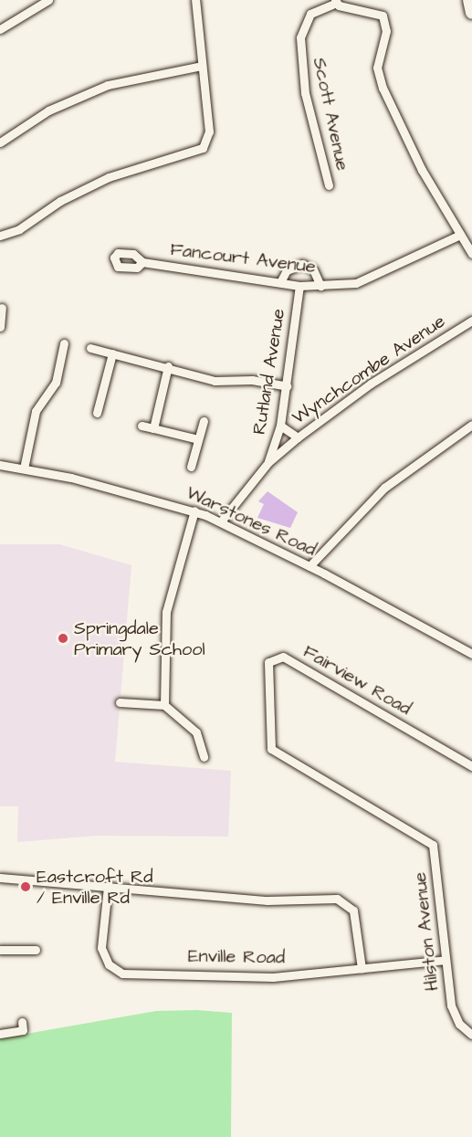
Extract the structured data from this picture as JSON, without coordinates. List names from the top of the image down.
{
  "streets": {
    "street": [
      "Scott Avenue",
      "Fancourt Avenue",
      "Wynchcombe Avenue",
      "Rutland Avenue",
      "Warstones Road",
      "Fairview Road",
      "Hilston Avenue",
      "Enville Road"
    ]
  },
  "crossings": [
    ["Fancourt Avenue", "Rutland Avenue"],
    ["Wynchcombe Avenue", "Rutland Avenue"],
    ["Wynchcombe Avenue", "Warstones Road"],
    ["Fairview Road", "Hilston Avenue"],
    ["Hilston Avenue", "Enville Road"]
  ],
  "places": ["Springdale Primary School", "Eastcroft Rd / Enville Rd"]
}
